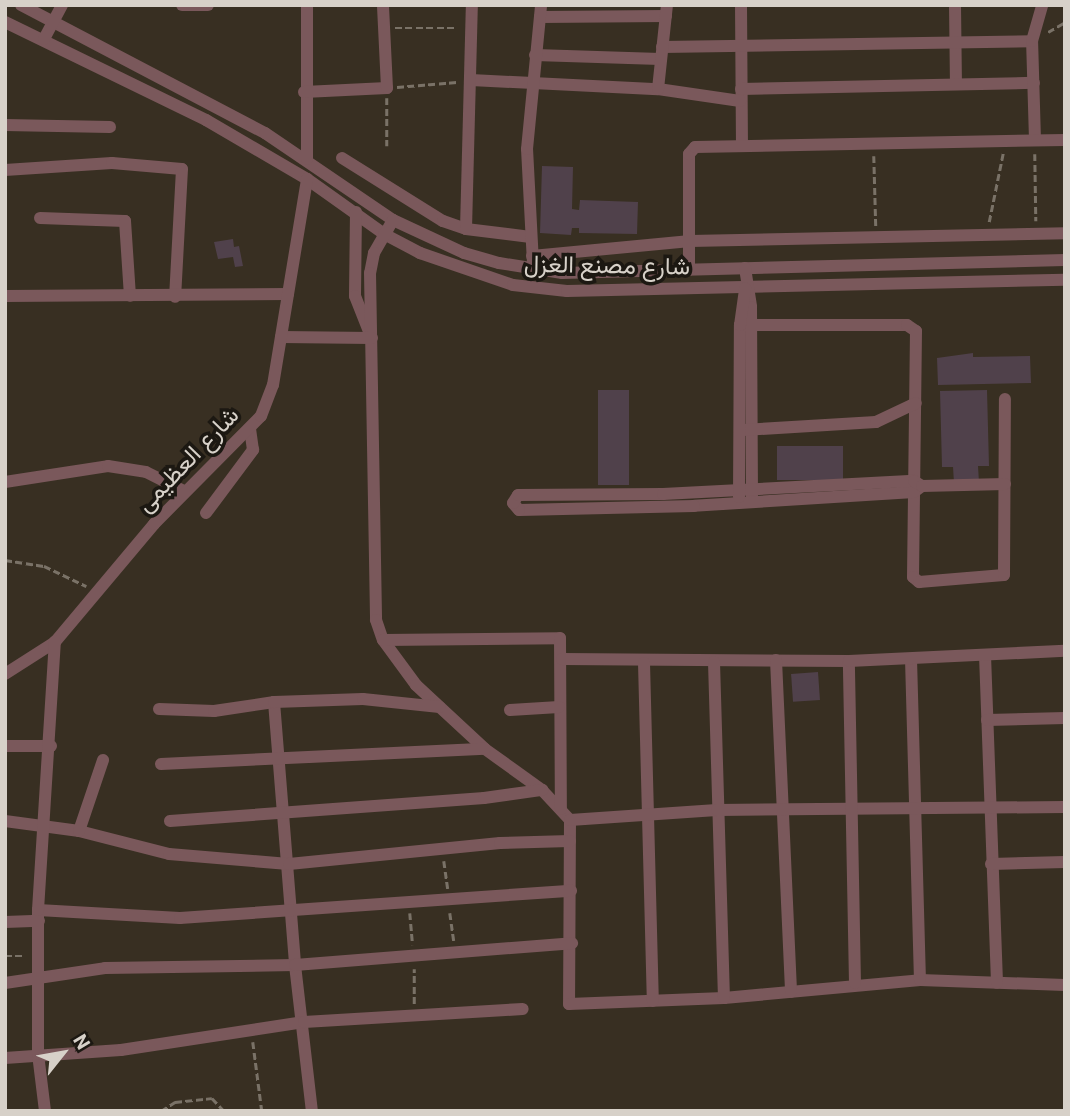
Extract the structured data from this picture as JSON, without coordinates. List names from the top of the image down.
{
  "streets": {
    "street": ["شارع مصنع الغزل", "شارع العظيمى"]
  },
  "crossings": [
    ["شارع مصنع الغزل", "شارع العظيمى"]
  ],
  "north": "top right"
}
